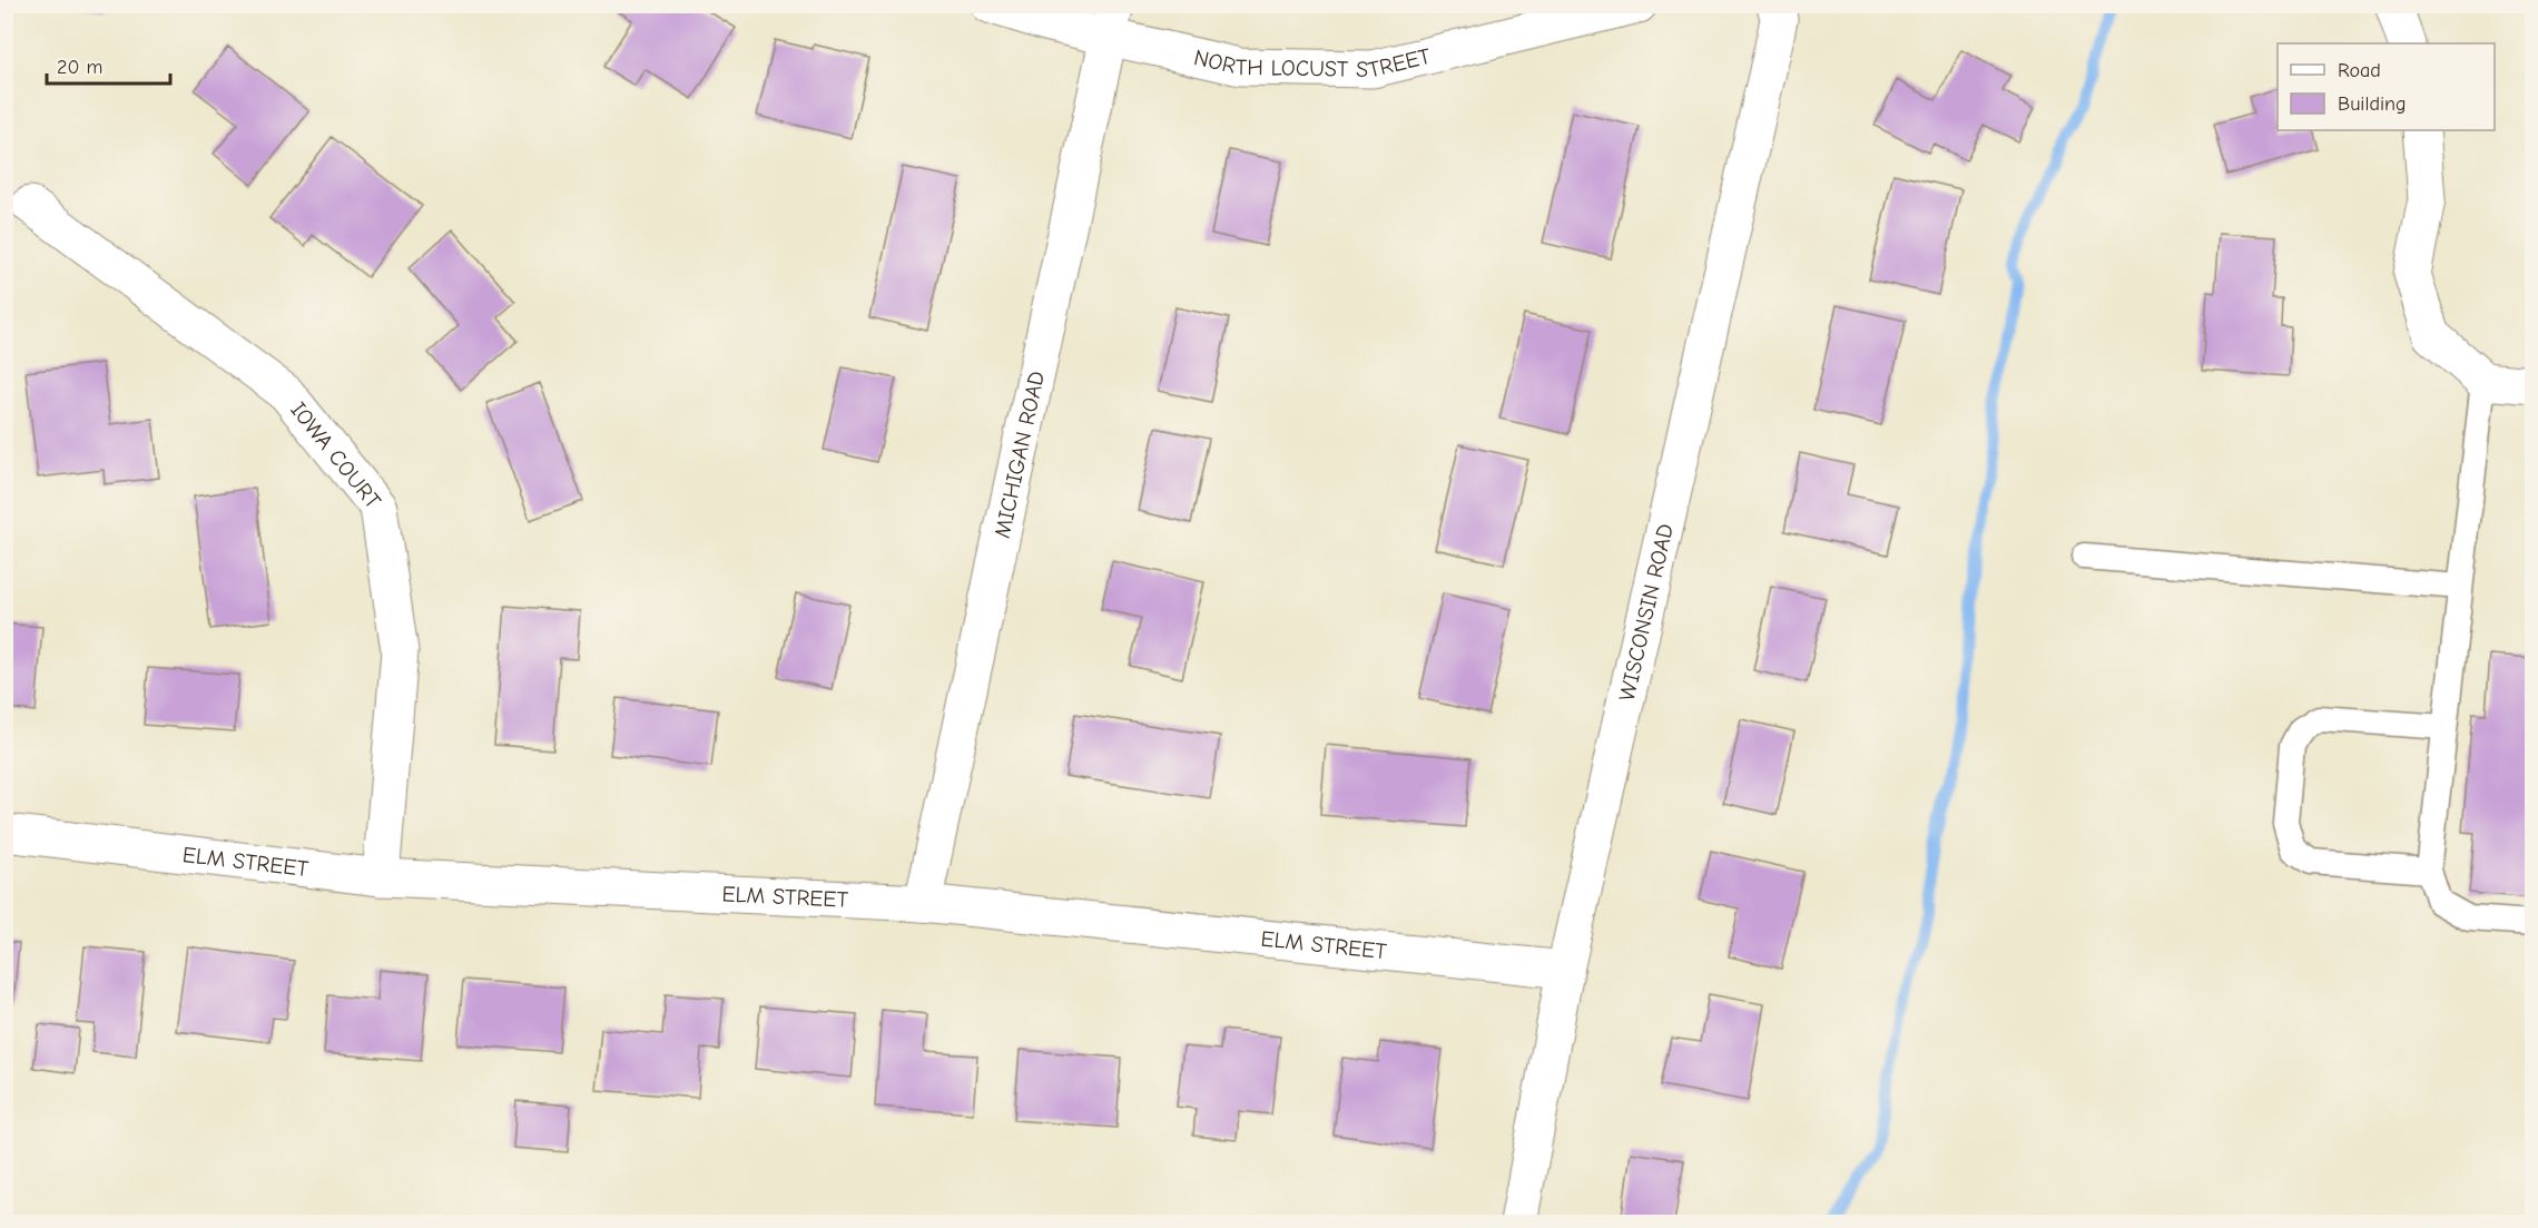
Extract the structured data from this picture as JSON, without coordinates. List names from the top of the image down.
{
  "streets": {
    "street": [
      "NORTH LOCUST STREET",
      "MICHIGAN ROAD",
      "IOWA COURT",
      "WISCONSIN ROAD",
      "ELM STREET"
    ]
  },
  "crossings": [
    ["NORTH LOCUST STREET", "MICHIGAN ROAD"],
    ["MICHIGAN ROAD", "ELM STREET"],
    ["IOWA COURT", "ELM STREET"],
    ["WISCONSIN ROAD", "ELM STREET"]
  ],
  "legend": ["Road", "Building"],
  "scale_bar": "20 m"
}
